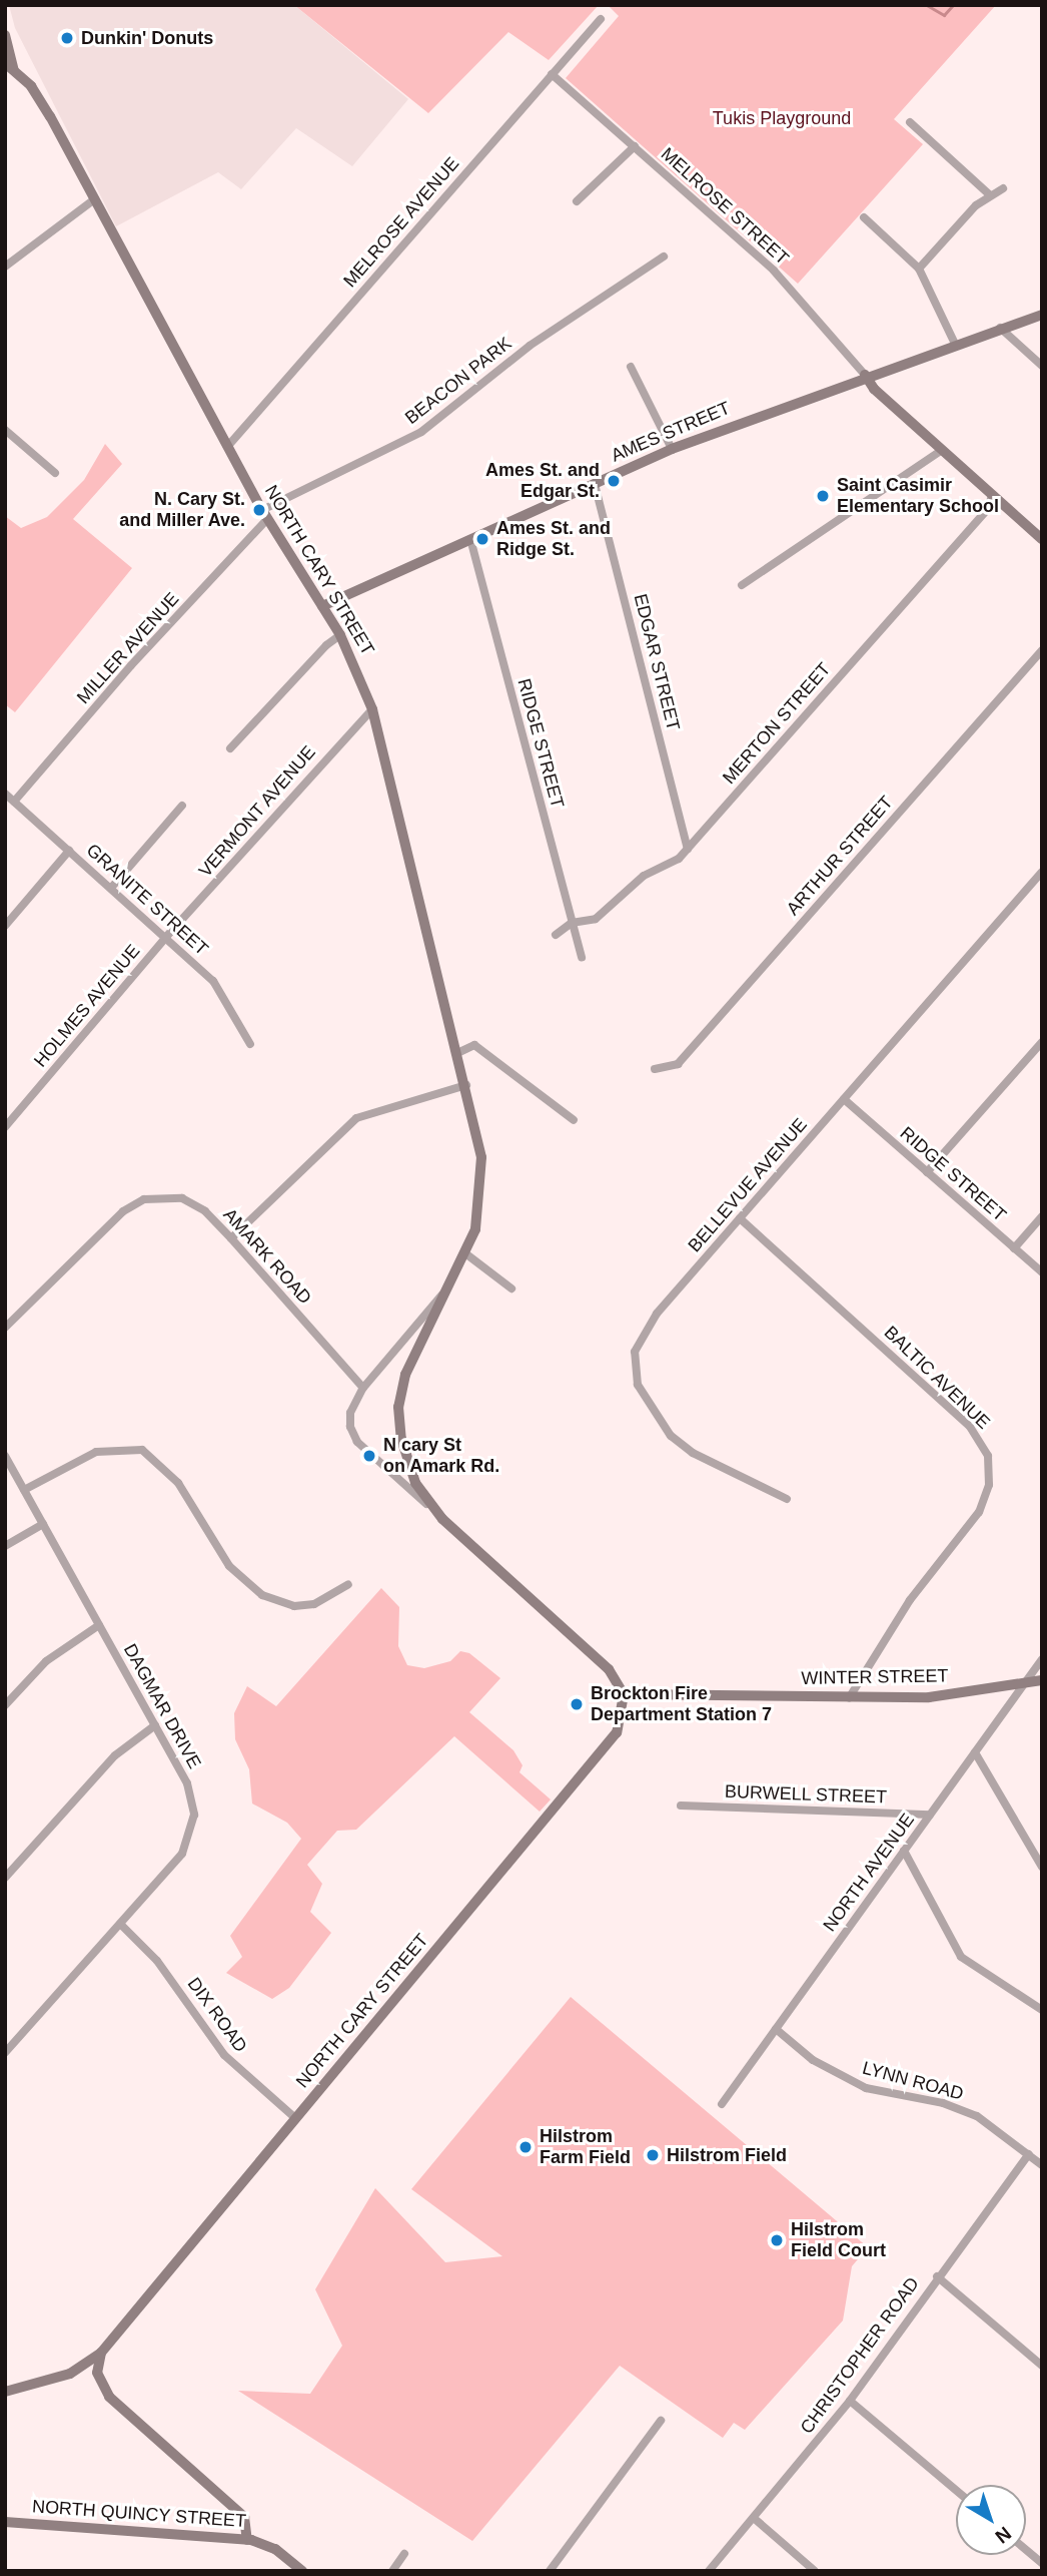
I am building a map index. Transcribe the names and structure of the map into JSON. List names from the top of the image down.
{
  "streets": {
    "street": [
      "MELROSE STREET",
      "MELROSE AVENUE",
      "BEACON PARK",
      "AMES STREET",
      "NORTH CARY STREET",
      "MILLER AVENUE",
      "EDGAR STREET",
      "MERTON STREET",
      "RIDGE STREET",
      "VERMONT AVENUE",
      "ARTHUR STREET",
      "GRANITE STREET",
      "HOLMES AVENUE",
      "BELLEVUE AVENUE",
      "AMARK ROAD",
      "BALTIC AVENUE",
      "WINTER STREET",
      "DAGMAR DRIVE",
      "BURWELL STREET",
      "NORTH AVENUE",
      "DIX ROAD",
      "LYNN ROAD",
      "CHRISTOPHER ROAD",
      "NORTH QUINCY STREET"
    ]
  },
  "crossings": [
    ["MELROSE STREET", "MELROSE AVENUE"],
    ["MELROSE STREET", "AMES STREET"],
    ["MELROSE AVENUE", "NORTH CARY STREET"],
    ["BEACON PARK", "NORTH CARY STREET"],
    ["BEACON PARK", "MILLER AVENUE"],
    ["AMES STREET", "NORTH CARY STREET"],
    ["AMES STREET", "EDGAR STREET"],
    ["AMES STREET", "RIDGE STREET"],
    ["NORTH CARY STREET", "MILLER AVENUE"],
    ["NORTH CARY STREET", "VERMONT AVENUE"],
    ["NORTH CARY STREET", "AMARK ROAD"],
    ["NORTH CARY STREET", "WINTER STREET"],
    ["NORTH CARY STREET", "DIX ROAD"],
    ["MILLER AVENUE", "GRANITE STREET"],
    ["EDGAR STREET", "MERTON STREET"],
    ["MERTON STREET", "RIDGE STREET"],
    ["RIDGE STREET", "BELLEVUE AVENUE"],
    ["VERMONT AVENUE", "GRANITE STREET"],
    ["VERMONT AVENUE", "HOLMES AVENUE"],
    ["GRANITE STREET", "HOLMES AVENUE"],
    ["BELLEVUE AVENUE", "BALTIC AVENUE"],
    ["BALTIC AVENUE", "WINTER STREET"],
    ["WINTER STREET", "NORTH AVENUE"],
    ["DAGMAR DRIVE", "DIX ROAD"],
    ["BURWELL STREET", "NORTH AVENUE"],
    ["NORTH AVENUE", "LYNN ROAD"],
    ["LYNN ROAD", "CHRISTOPHER ROAD"]
  ],
  "parks": ["Tukis Playground"],
  "places": [
    "Dunkin' Donuts",
    "Ames St. and Edgar St.",
    "Saint Casimir Elementary School",
    "N. Cary St. and Miller Ave.",
    "Ames St. and Ridge St.",
    "N cary St on Amark Rd.",
    "Brockton Fire Department Station 7",
    "Hilstrom Farm Field",
    "Hilstrom Field",
    "Hilstrom Field Court"
  ],
  "north": "bottom right"
}
